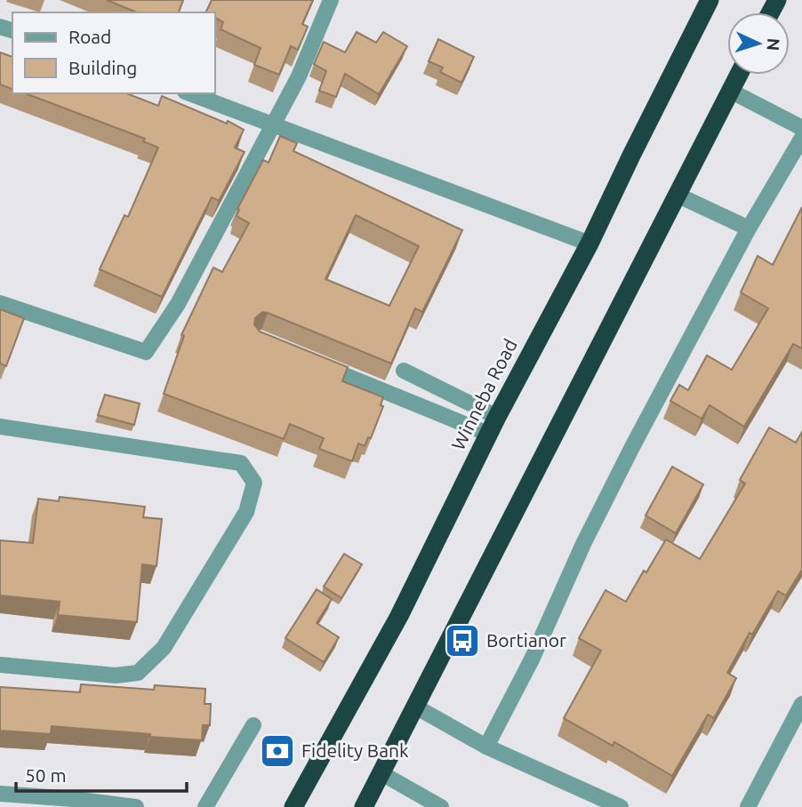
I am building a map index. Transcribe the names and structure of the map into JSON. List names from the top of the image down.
{
  "streets": {
    "highway": ["Winneba Road"]
  },
  "places": {
    "bus stop": ["Bortianor"],
    "bank": ["Fidelity Bank"]
  },
  "legend": ["Road", "Building"],
  "scale_bar": "50 m",
  "north": "right"
}
